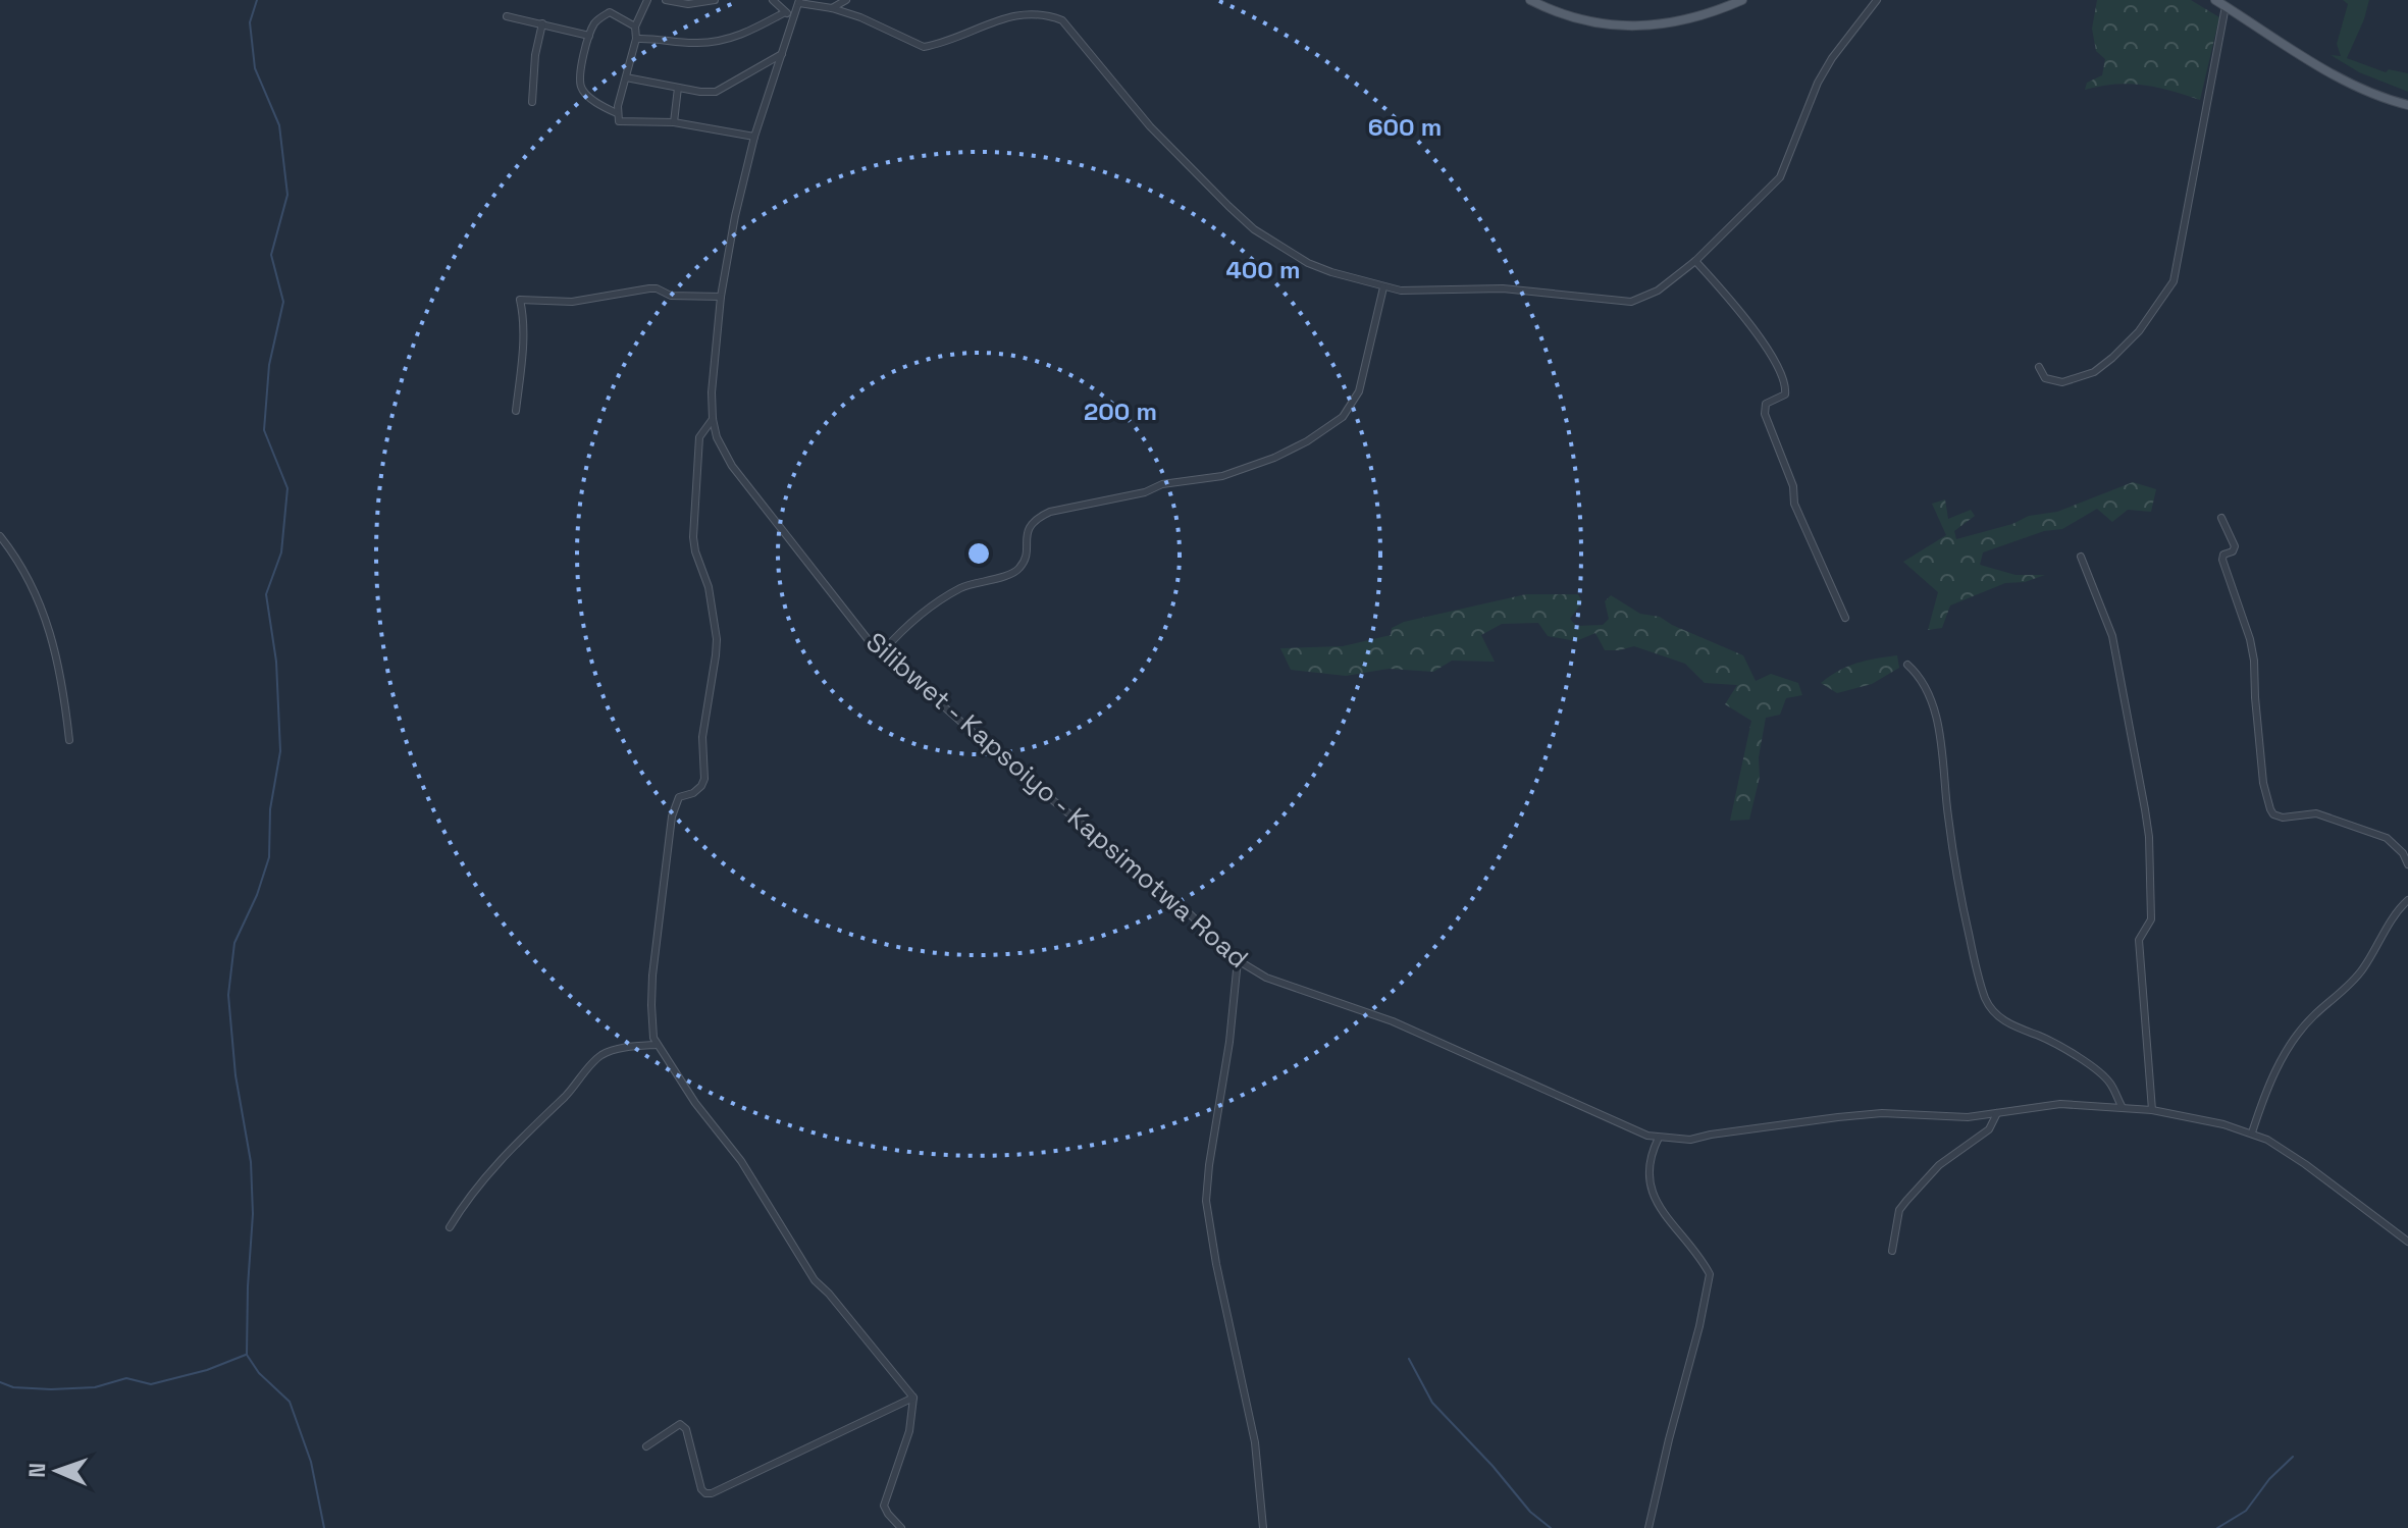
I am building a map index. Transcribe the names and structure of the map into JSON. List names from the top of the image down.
{
  "streets": {
    "street": ["Silibwet - Kapsoiyo - Kapsimotwa Road"]
  },
  "north": "left",
  "rings": ["600 m", "400 m", "200 m"]
}
